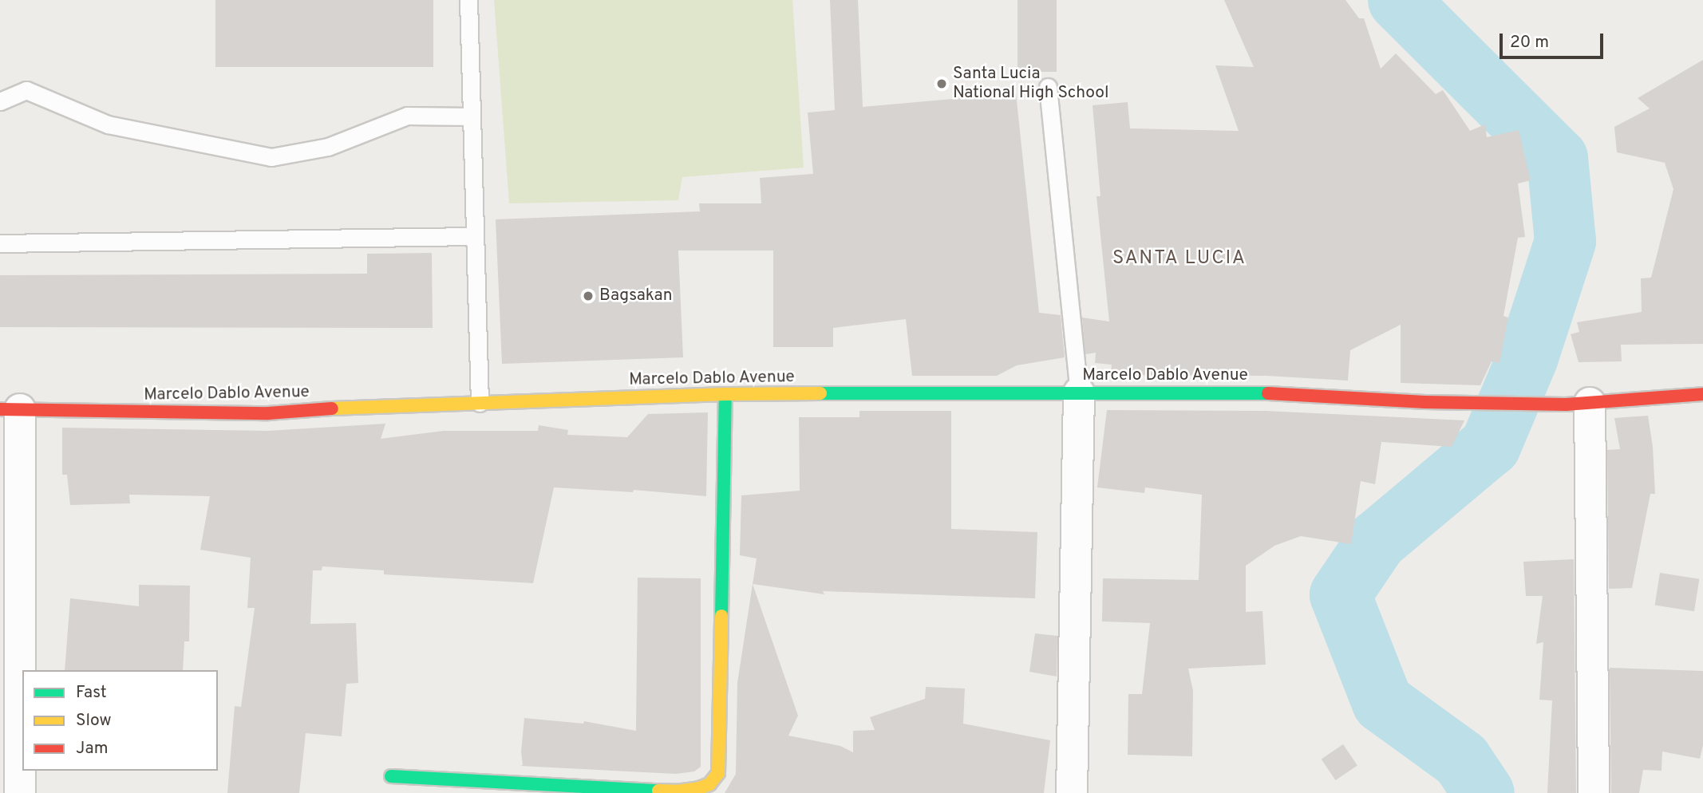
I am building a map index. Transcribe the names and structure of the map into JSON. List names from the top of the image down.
{
  "streets": {
    "street": ["Marcelo Dablo Avenue"]
  },
  "districts": ["SANTA LUCIA"],
  "places": ["Santa Lucia National High School", "Bagsakan"],
  "legend": ["Fast", "Slow", "Jam"],
  "scale_bar": "20 m"
}
